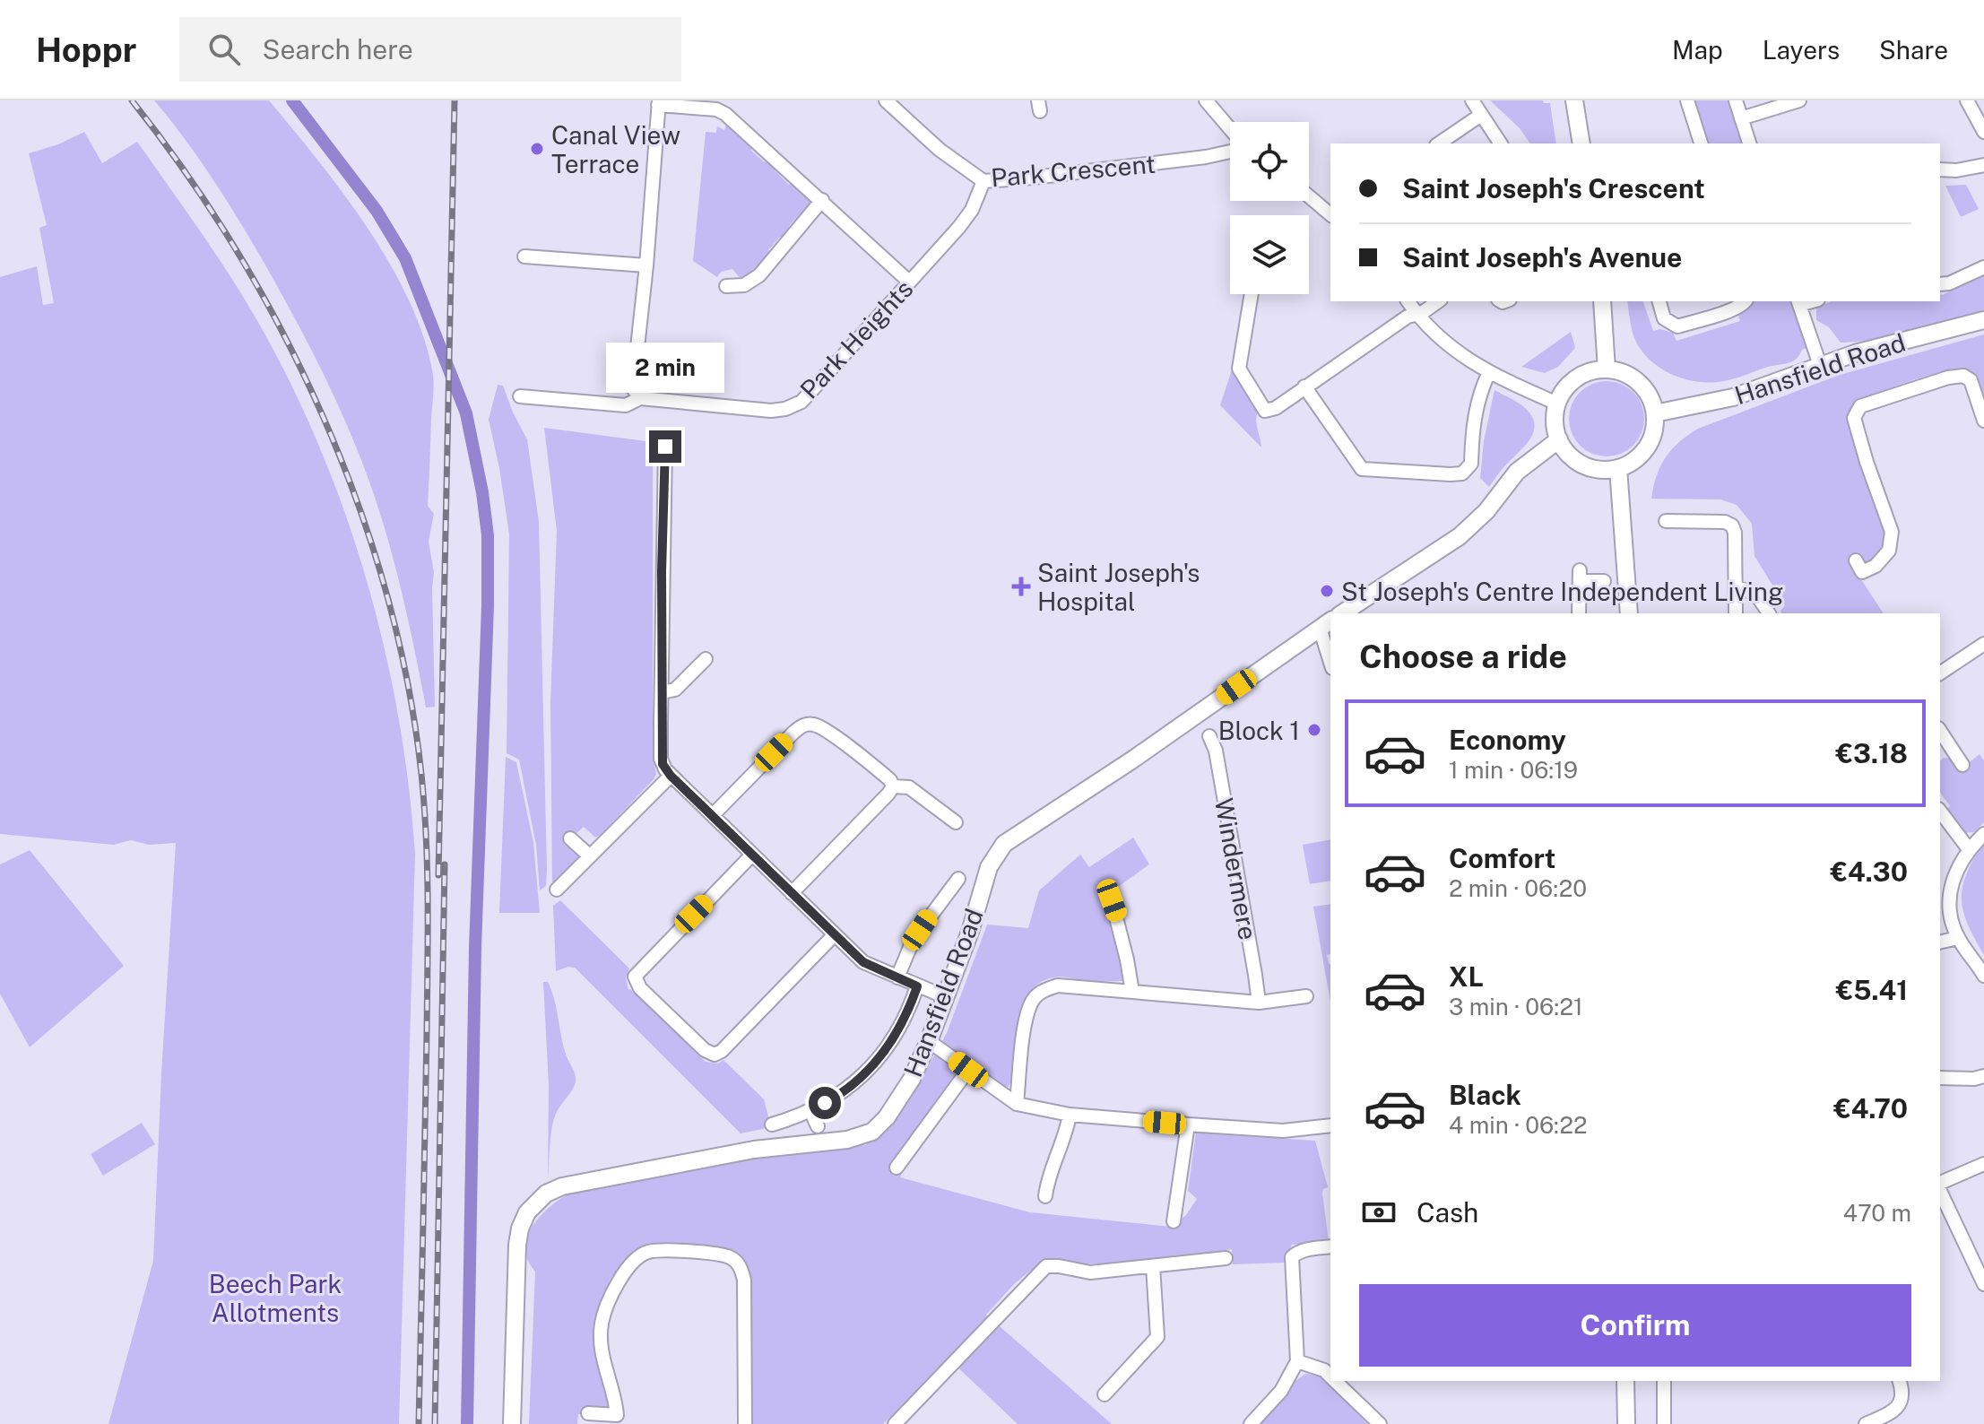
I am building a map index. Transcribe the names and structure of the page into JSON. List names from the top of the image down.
{
  "streets": {
    "street": [
      "Park Crescent",
      "Park Heights",
      "Hansfield Road",
      "Windermere"
    ]
  },
  "crossings": [
    ["Park Crescent", "Park Heights"]
  ],
  "parks": ["Beech Park Allotments"],
  "places": {
    "other": ["Canal View Terrace", "St Joseph's Centre Independent Living", "Block 1"],
    "health": ["Saint Joseph's Hospital"]
  },
  "page": {
    "header": "Hoppr",
    "search": "Search here",
    "nav": ["Map", "Layers", "Share"],
    "banner": ["Saint Joseph's Crescent", "Saint Joseph's Avenue"],
    "bubble": "2 min",
    "heading": "Choose a ride",
    "list": [
      {
        "name": "Economy",
        "note": "1 min · 06:19",
        "value": "€3.18"
      },
      {
        "name": "Comfort",
        "note": "2 min · 06:20",
        "value": "€4.30"
      },
      {
        "name": "XL",
        "note": "3 min · 06:21",
        "value": "€5.41"
      },
      {
        "name": "Black",
        "note": "4 min · 06:22",
        "value": "€4.70"
      }
    ],
    "pay": ["Cash", "470 m"],
    "buttons": "Confirm"
  }
}
